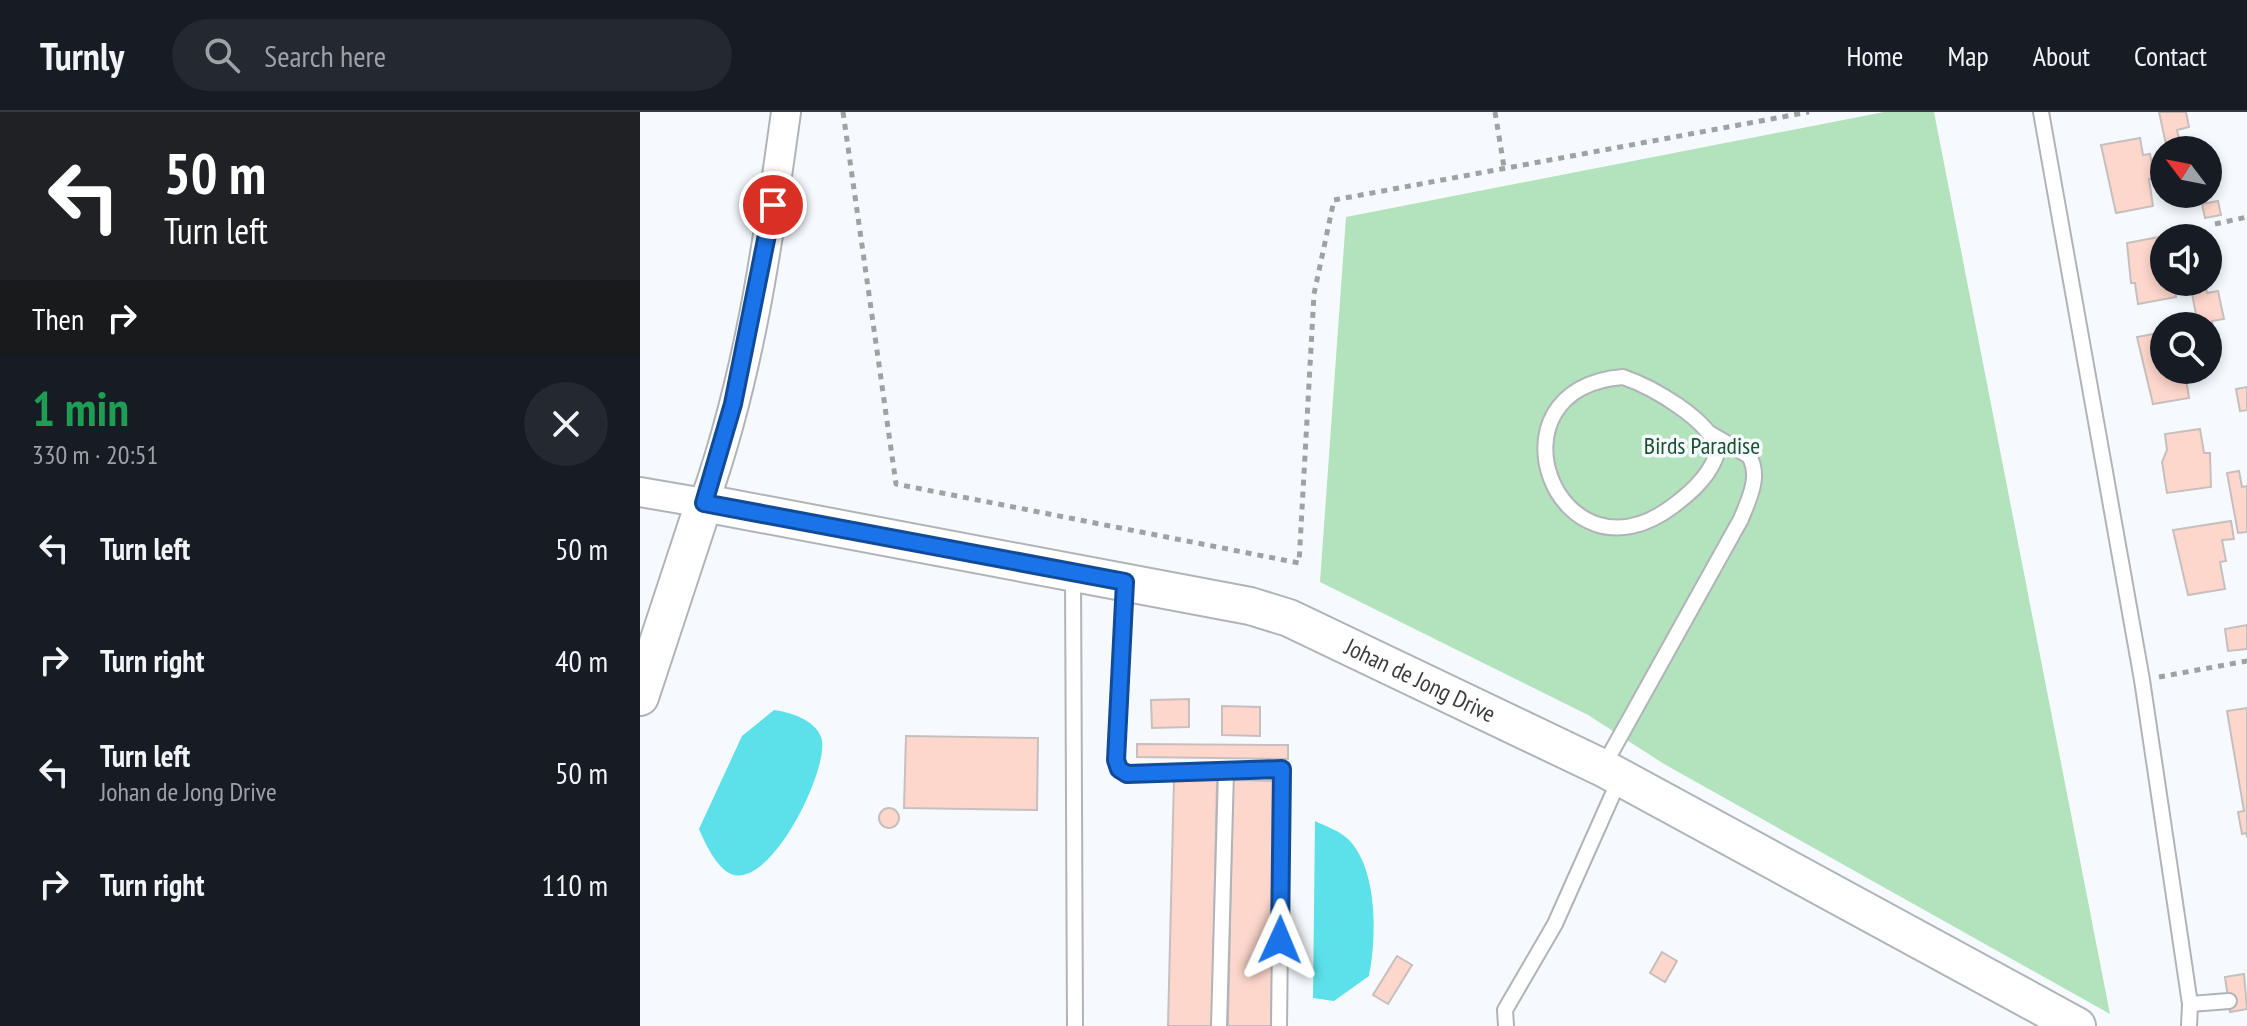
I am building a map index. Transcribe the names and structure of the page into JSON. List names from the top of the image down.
{
  "streets": {
    "street": ["Johan de Jong Drive"]
  },
  "parks": ["Birds Paradise"],
  "north": "top left",
  "page": {
    "header": "Turnly",
    "search": "Search here",
    "nav": [
      "Home",
      "Map",
      "About",
      "Contact"
    ],
    "turn": ["50 m", "Turn left"],
    "then": "Then",
    "heading": ["1 min", "330 m · 20:51"],
    "list": [
      {
        "name": "Turn left",
        "value": "50 m"
      },
      {
        "name": "Turn right",
        "value": "40 m"
      },
      {
        "name": "Turn left",
        "note": "Johan de Jong Drive",
        "value": "50 m"
      },
      {
        "name": "Turn right",
        "value": "110 m"
      }
    ]
  }
}
